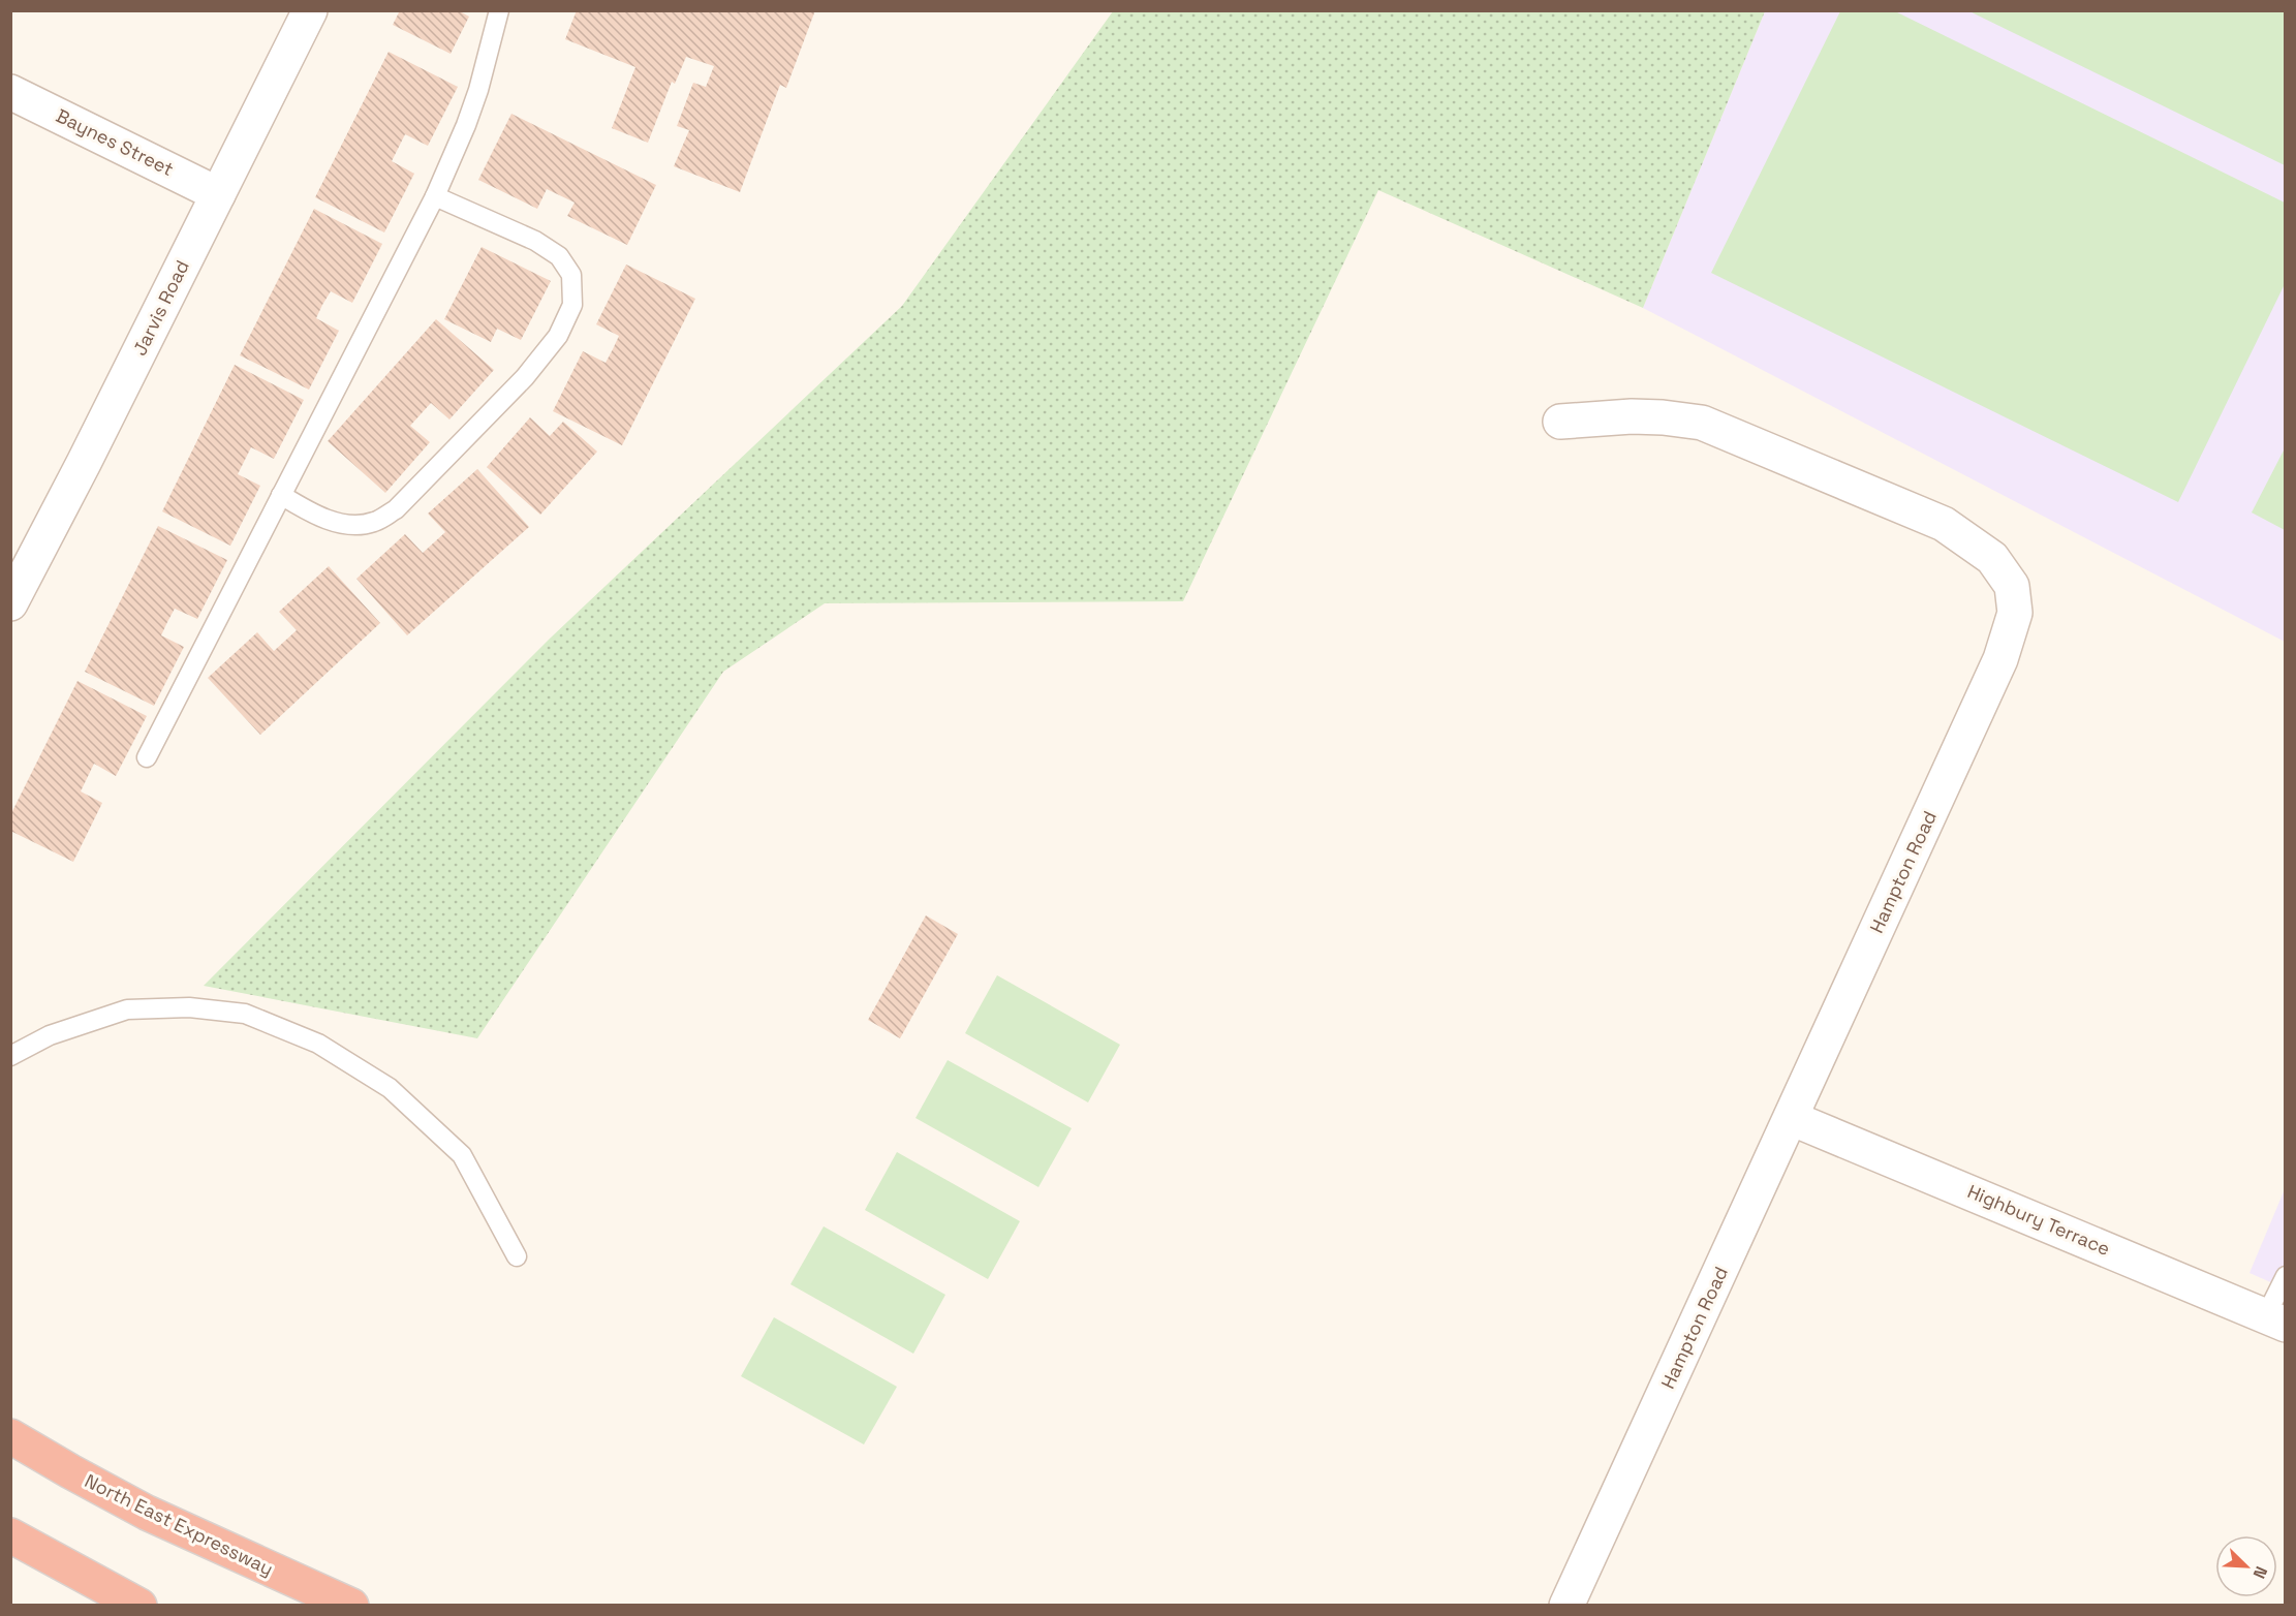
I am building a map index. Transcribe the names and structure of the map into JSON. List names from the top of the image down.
{
  "streets": {
    "highway": ["North East Expressway"],
    "street": [
      "Baynes Street",
      "Jarvis Road",
      "Hampton Road",
      "Highbury Terrace"
    ]
  },
  "crossings": [
    ["Baynes Street", "Jarvis Road"],
    ["Hampton Road", "Highbury Terrace"]
  ],
  "north": "bottom right"
}
